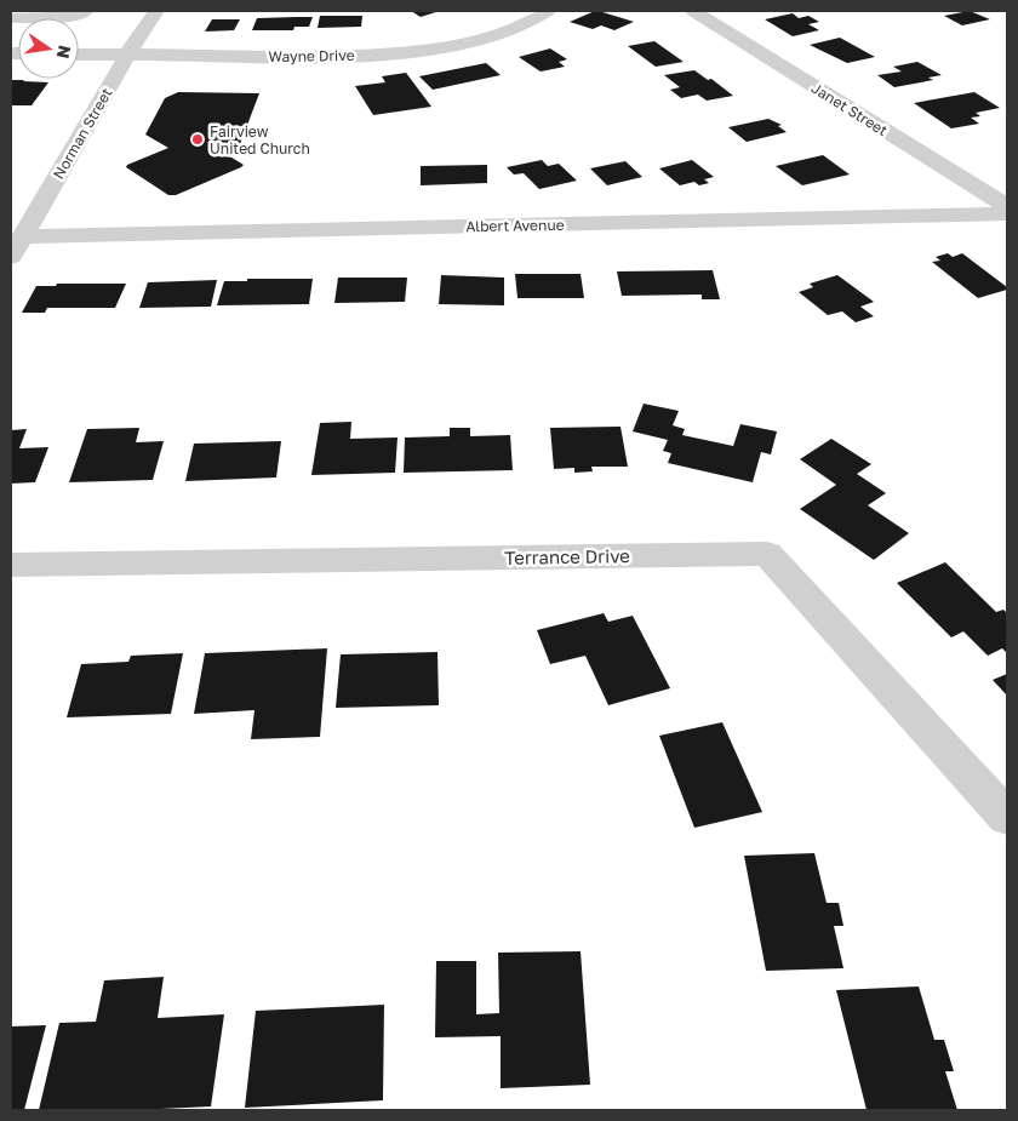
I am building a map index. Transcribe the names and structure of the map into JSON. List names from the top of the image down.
{
  "streets": {
    "street": [
      "Wayne Drive",
      "Janet Street",
      "Norman Street",
      "Albert Avenue",
      "Terrance Drive"
    ]
  },
  "crossings": [
    ["Wayne Drive", "Norman Street"],
    ["Norman Street", "Albert Avenue"]
  ],
  "places": ["Fairview United Church"],
  "north": "right"
}
